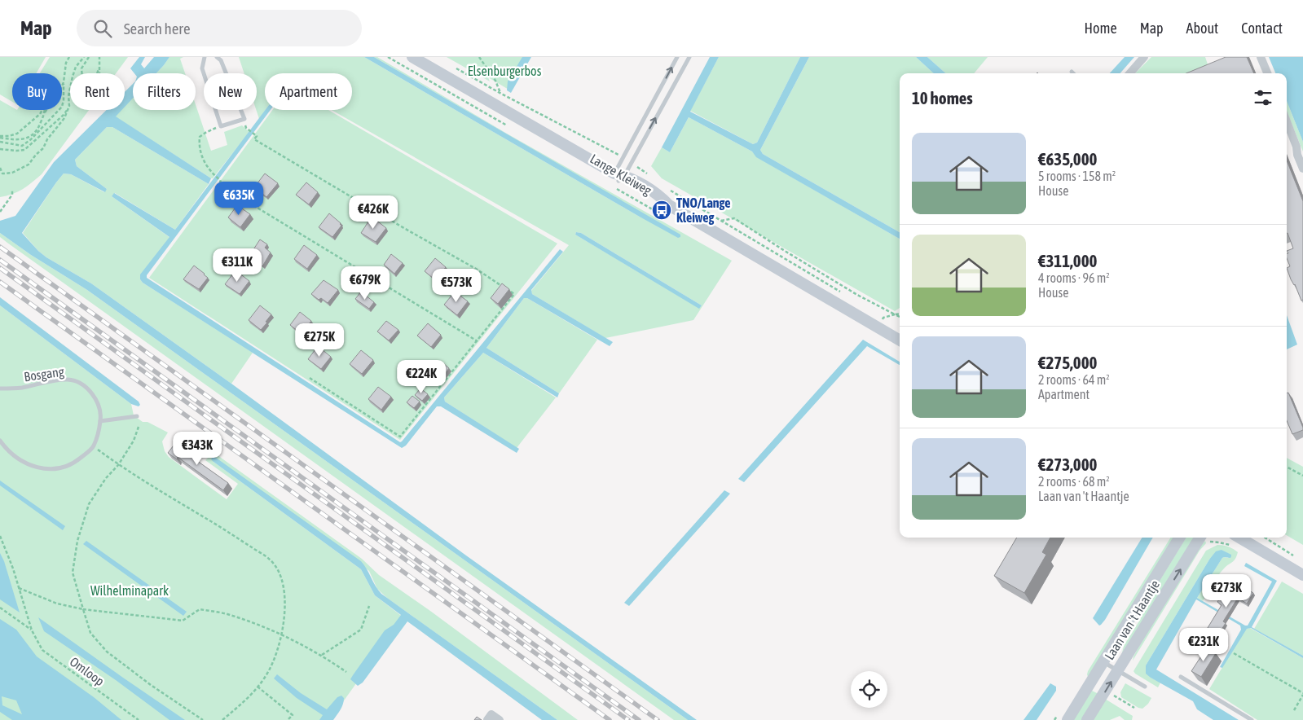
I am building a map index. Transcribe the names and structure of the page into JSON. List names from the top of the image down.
{
  "streets": {
    "street": ["Lange Kleiweg", "Laan van 't Haantje"],
    "lane": ["Bosgang"],
    "path": ["Omloop"]
  },
  "parks": ["Elsenburgerbos", "Wilhelminapark"],
  "places": {
    "bus stop": ["TNO/Lange Kleiweg"]
  },
  "page": {
    "header": "Map",
    "search": "Search here",
    "nav": [
      "Home",
      "Map",
      "About",
      "Contact"
    ],
    "chip": [
      "Buy",
      "Rent",
      "Filters",
      "New",
      "Apartment"
    ],
    "heading": "10 homes",
    "list": [
      {
        "name": "€635,000",
        "note": "5 rooms · 158 m² · House"
      },
      {
        "name": "€311,000",
        "note": "4 rooms · 96 m² · House"
      },
      {
        "name": "€275,000",
        "note": "2 rooms · 64 m² · Apartment"
      },
      {
        "name": "€273,000",
        "note": "2 rooms · 68 m² · Laan van 't Haantje"
      }
    ],
    "price": [
      "€635K",
      "€426K",
      "€311K",
      "€679K",
      "€573K",
      "€275K",
      "€224K",
      "€343K",
      "€273K",
      "€231K"
    ]
  }
}
